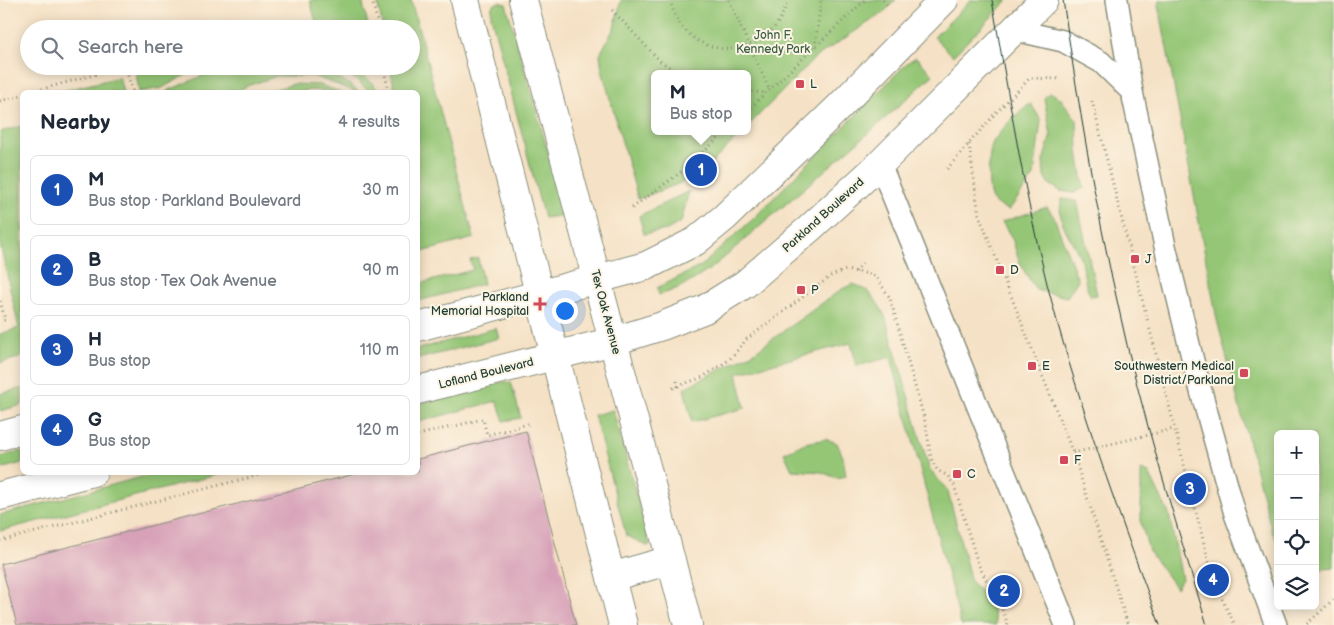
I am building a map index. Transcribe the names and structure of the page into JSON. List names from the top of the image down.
{
  "streets": {
    "street": ["Parkland Boulevard", "Tex Oak Avenue", "Lofland Boulevard"]
  },
  "crossings": [
    ["Parkland Boulevard", "Tex Oak Avenue"],
    ["Parkland Boulevard", "Lofland Boulevard"]
  ],
  "parks": ["John F. Kennedy Park"],
  "places": {
    "transit": [
      "L",
      "J",
      "D",
      "P",
      "E",
      "Southwestern Medical District/Parkland",
      "F",
      "C"
    ],
    "health": ["Parkland Memorial Hospital"]
  },
  "page": {
    "search": "Search here",
    "popup": ["M", "Bus stop"],
    "heading": ["Nearby", "4 results"],
    "pins": [
      "1",
      "3",
      "4",
      "2"
    ],
    "list": [
      {
        "mark": "1",
        "name": "M",
        "note": "Bus stop · Parkland Boulevard",
        "value": "30 m"
      },
      {
        "mark": "2",
        "name": "B",
        "note": "Bus stop · Tex Oak Avenue",
        "value": "90 m"
      },
      {
        "mark": "3",
        "name": "H",
        "note": "Bus stop",
        "value": "110 m"
      },
      {
        "mark": "4",
        "name": "G",
        "note": "Bus stop",
        "value": "120 m"
      }
    ],
    "map_buttons": ["+", "−"]
  }
}
